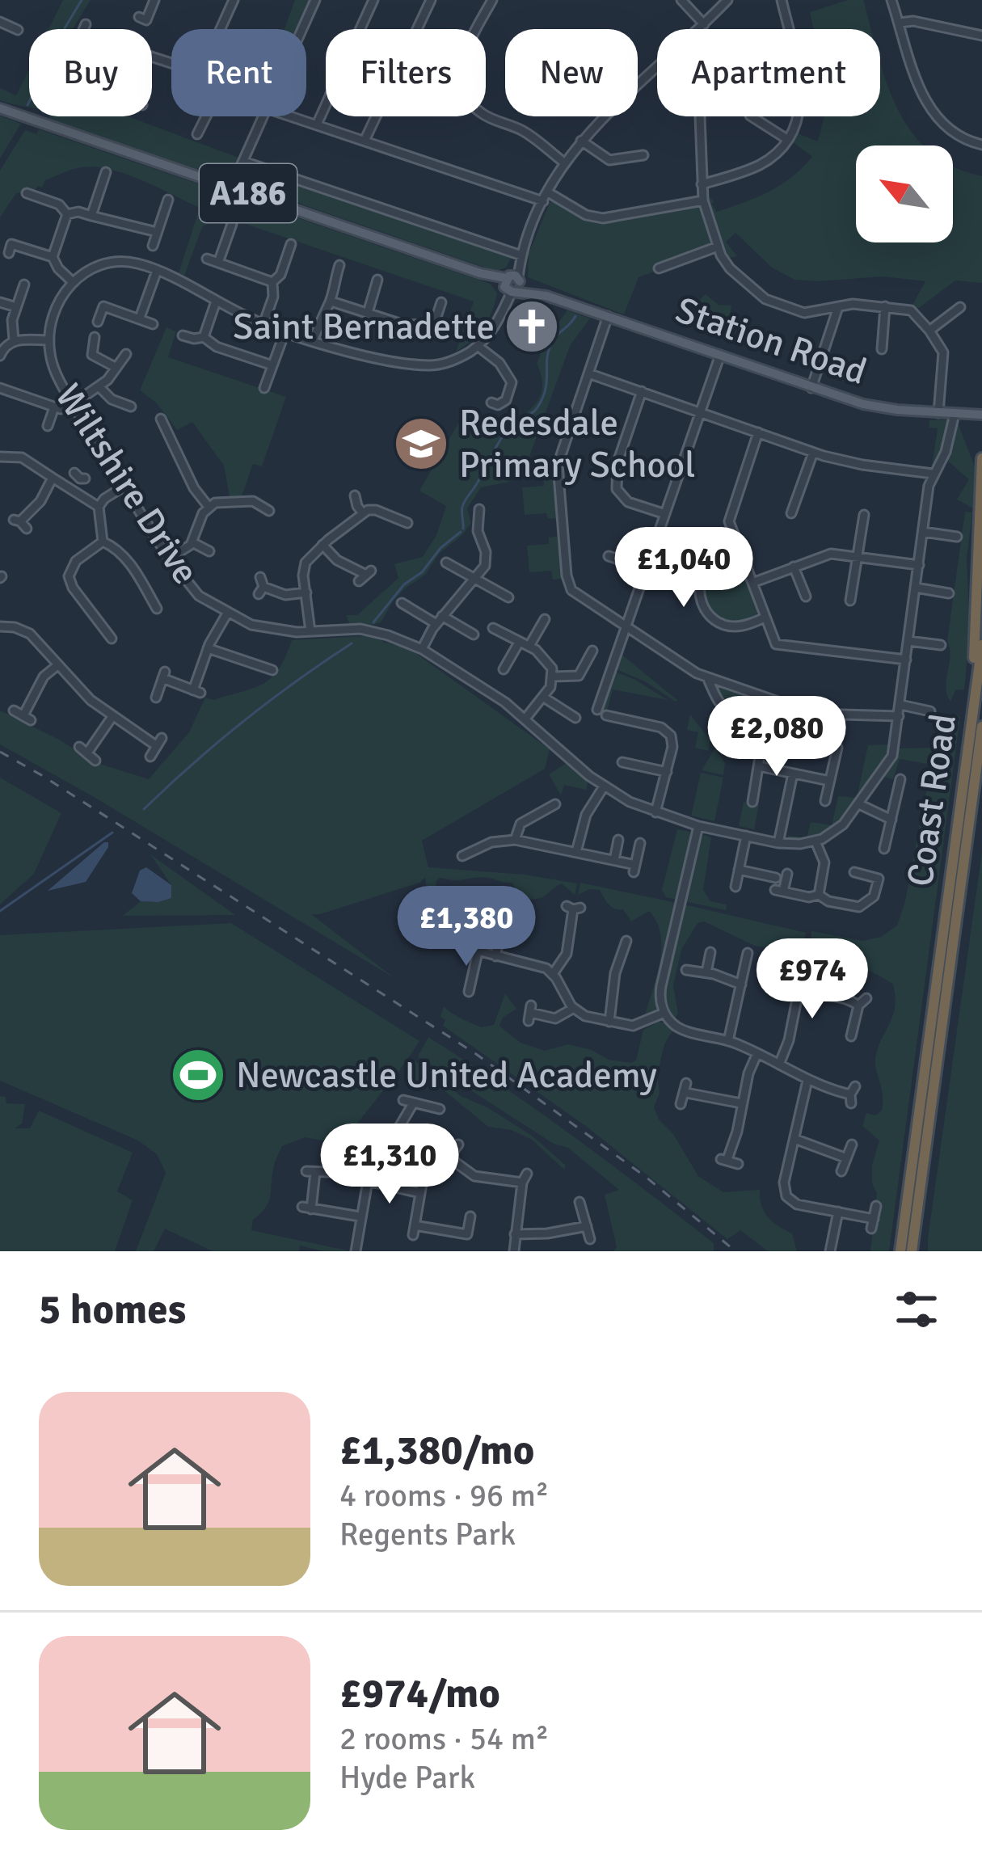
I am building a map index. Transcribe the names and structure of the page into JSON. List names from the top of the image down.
{
  "streets": {
    "highway": ["Coast Road"],
    "main road": ["A186", "Station Road"],
    "street": ["Wiltshire Drive"]
  },
  "places": {
    "church": ["Saint Bernadette"],
    "school or university": ["Redesdale Primary School"],
    "sports": ["Newcastle United Academy"]
  },
  "north": "top left",
  "page": {
    "chip": [
      "Buy",
      "Rent",
      "Filters",
      "New",
      "Apartment"
    ],
    "price": [
      "£1,040",
      "£2,080",
      "£1,380",
      "£974",
      "£1,310"
    ],
    "heading": "5 homes",
    "list": [
      {
        "name": "£1,380/mo",
        "note": "4 rooms · 96 m² · Regents Park"
      },
      {
        "name": "£974/mo",
        "note": "2 rooms · 54 m² · Hyde Park"
      }
    ]
  }
}
